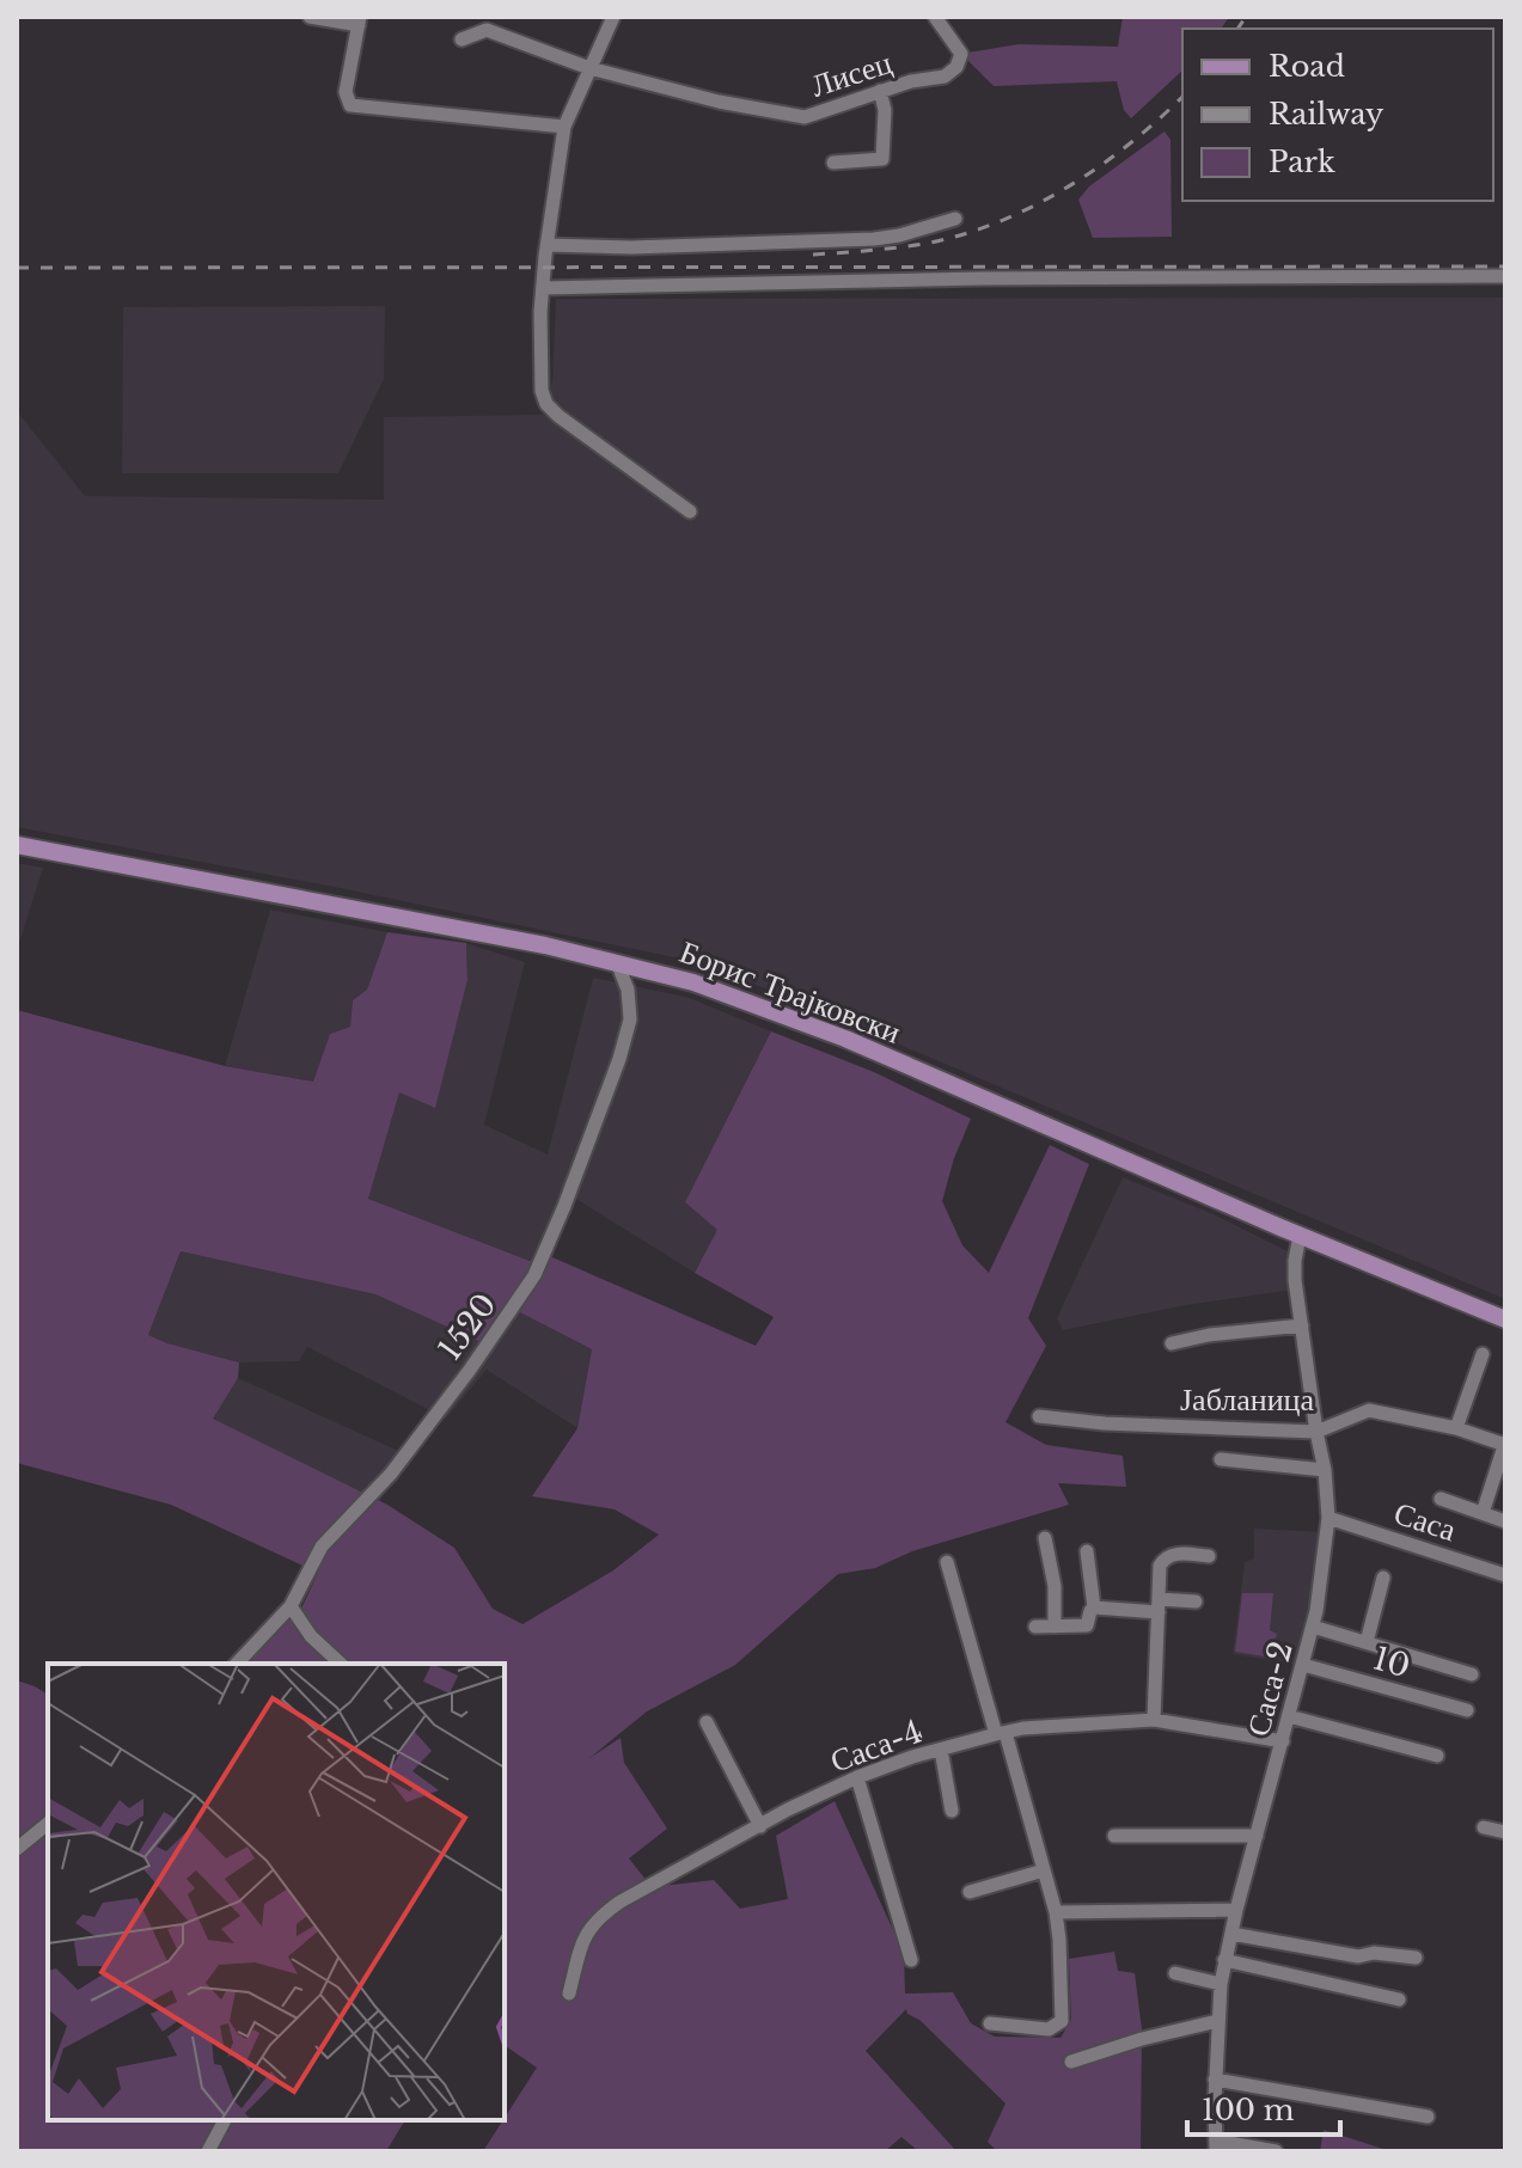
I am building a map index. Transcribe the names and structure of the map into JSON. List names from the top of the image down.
{
  "streets": {
    "main road": ["Борис Трајковски"],
    "street": [
      "Лисец",
      "1520",
      "Јабланица",
      "Саса",
      "10",
      "Саса-2",
      "Саса-4"
    ]
  },
  "crossings": [
    ["Борис Трајковски", "1520"],
    ["Борис Трајковски", "Саса-2"],
    ["Јабланица", "Саса-2"],
    ["Саса", "Саса-2"],
    ["10", "Саса-2"],
    ["Саса-2", "Саса-4"]
  ],
  "legend": ["Road", "Railway", "Park"],
  "scale_bar": "100 m"
}
